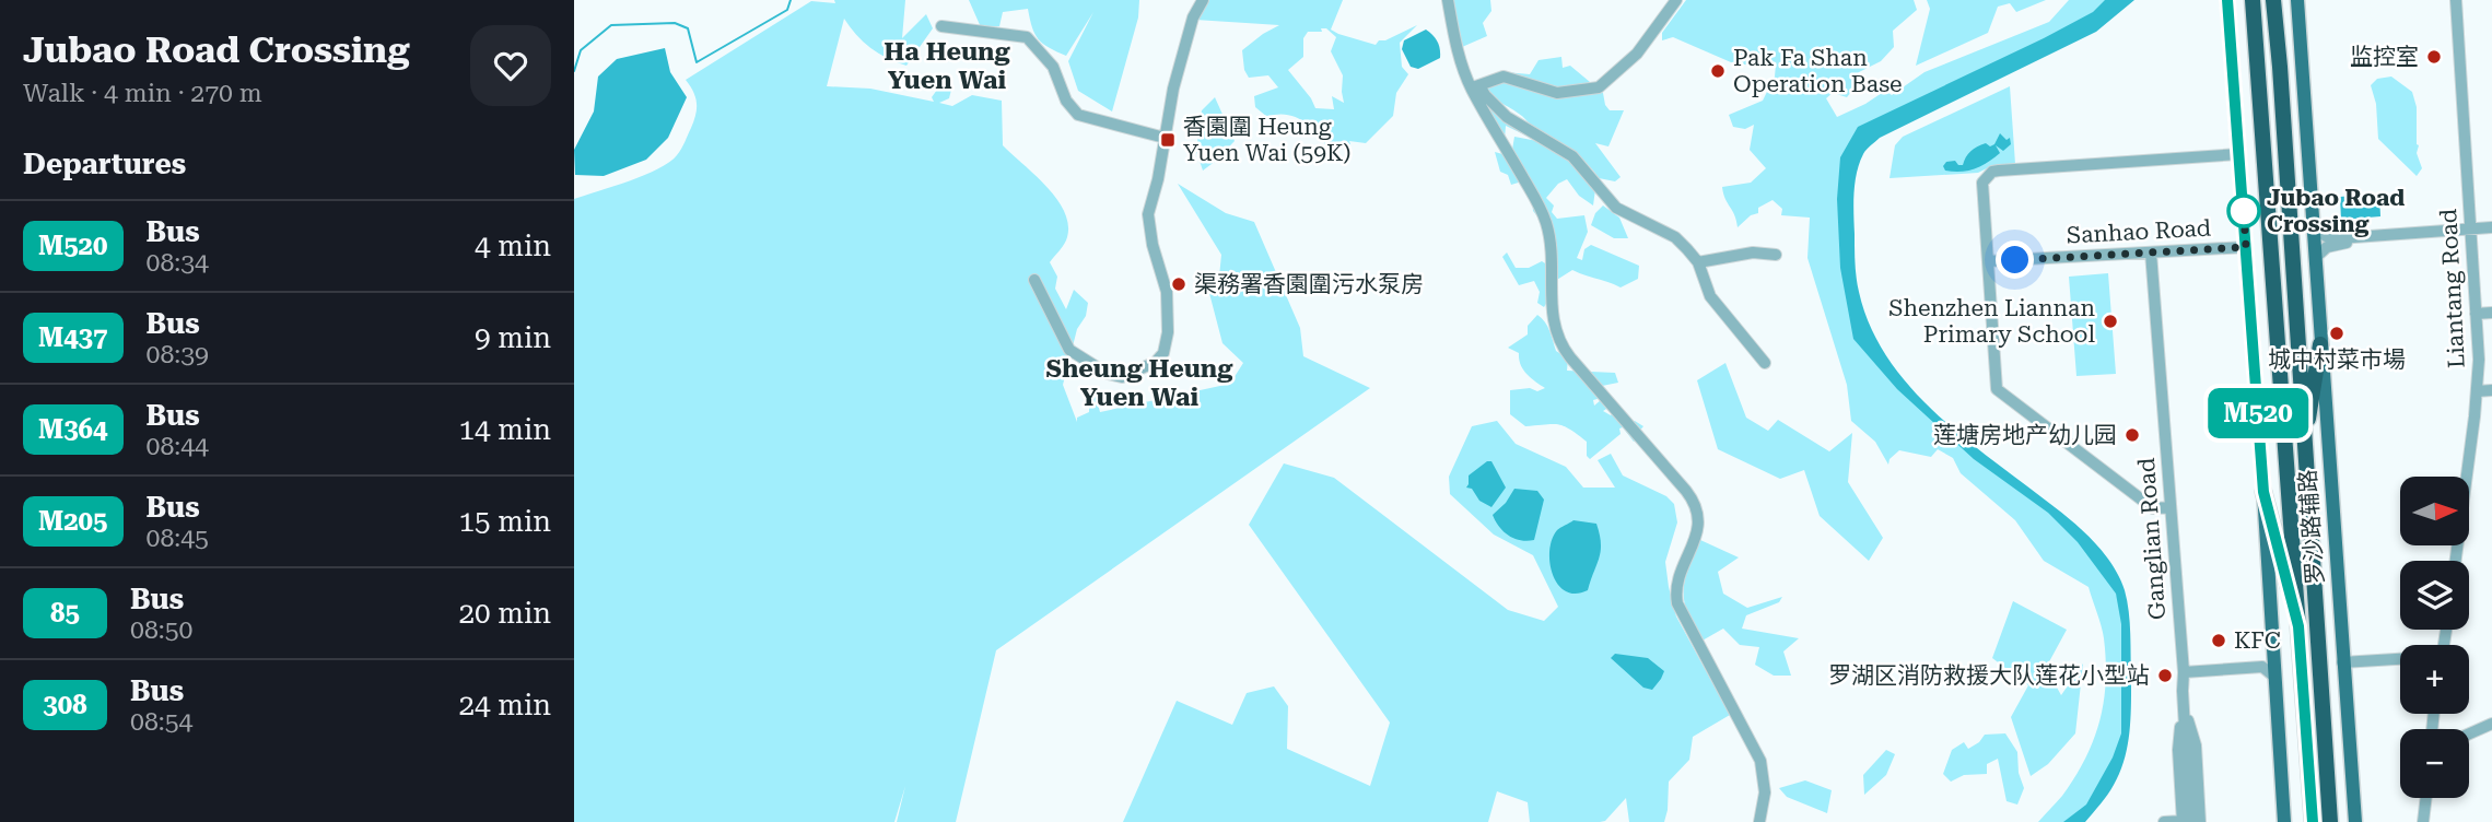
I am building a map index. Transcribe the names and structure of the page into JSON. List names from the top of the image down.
{
  "streets": {
    "main road": ["罗沙路辅路"],
    "street": ["Sanhao Road", "Liantang Road", "Ganglian Road"]
  },
  "crossings": [
    ["Sanhao Road", "罗沙路辅路"],
    ["Sanhao Road", "Ganglian Road"]
  ],
  "districts": ["Ha Heung Yuen Wai", "Sheung Heung Yuen Wai"],
  "places": {
    "other": [
      "监控室",
      "Pak Fa Shan Operation Base",
      "Jubao Road Crossing",
      "渠務署香園圍污水泵房",
      "Shenzhen Liannan Primary School",
      "城中村菜市場",
      "莲塘房地产幼儿园",
      "KFC",
      "罗湖区消防救援大队莲花小型站"
    ],
    "transit": ["香園圍 Heung Yuen Wai (59K)"]
  },
  "lines": ["bus line M520"],
  "north": "right",
  "page": {
    "heading": [
      ["Jubao Road Crossing", "Walk · 4 min · 270 m"],
      "Departures"
    ],
    "on_map": "M520",
    "list": [
      {
        "mark": "M520",
        "name": "Bus",
        "note": "08:34",
        "value": "4 min"
      },
      {
        "mark": "M437",
        "name": "Bus",
        "note": "08:39",
        "value": "9 min"
      },
      {
        "mark": "M364",
        "name": "Bus",
        "note": "08:44",
        "value": "14 min"
      },
      {
        "mark": "M205",
        "name": "Bus",
        "note": "08:45",
        "value": "15 min"
      },
      {
        "mark": "85",
        "name": "Bus",
        "note": "08:50",
        "value": "20 min"
      },
      {
        "mark": "308",
        "name": "Bus",
        "note": "08:54",
        "value": "24 min"
      }
    ],
    "map_buttons": ["+", "−"]
  }
}
